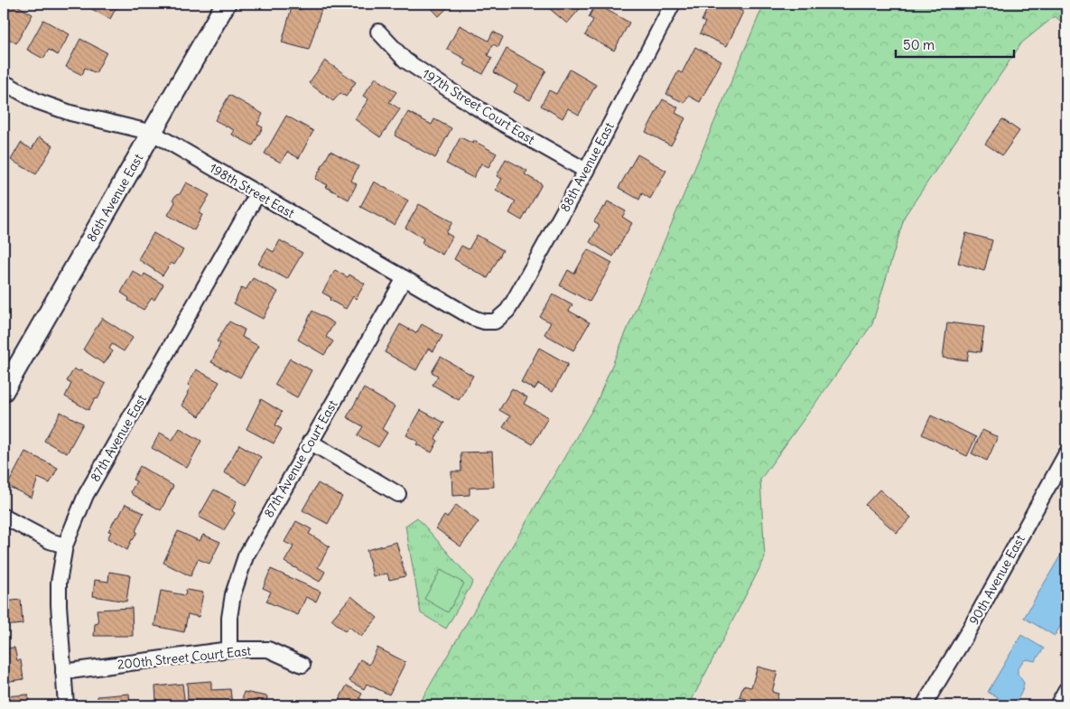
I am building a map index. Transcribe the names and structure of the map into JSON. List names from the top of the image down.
{
  "streets": {
    "street": [
      "197th Street Court East",
      "88th Avenue East",
      "198th Street East",
      "86th Avenue East",
      "87th Avenue East",
      "87th Avenue Court East",
      "90th Avenue East",
      "200th Street Court East"
    ]
  },
  "crossings": [
    ["197th Street Court East", "88th Avenue East"],
    ["88th Avenue East", "198th Street East"],
    ["198th Street East", "86th Avenue East"],
    ["198th Street East", "87th Avenue East"],
    ["198th Street East", "87th Avenue Court East"],
    ["87th Avenue East", "200th Street Court East"],
    ["87th Avenue Court East", "200th Street Court East"]
  ],
  "scale_bar": "50 m"
}
